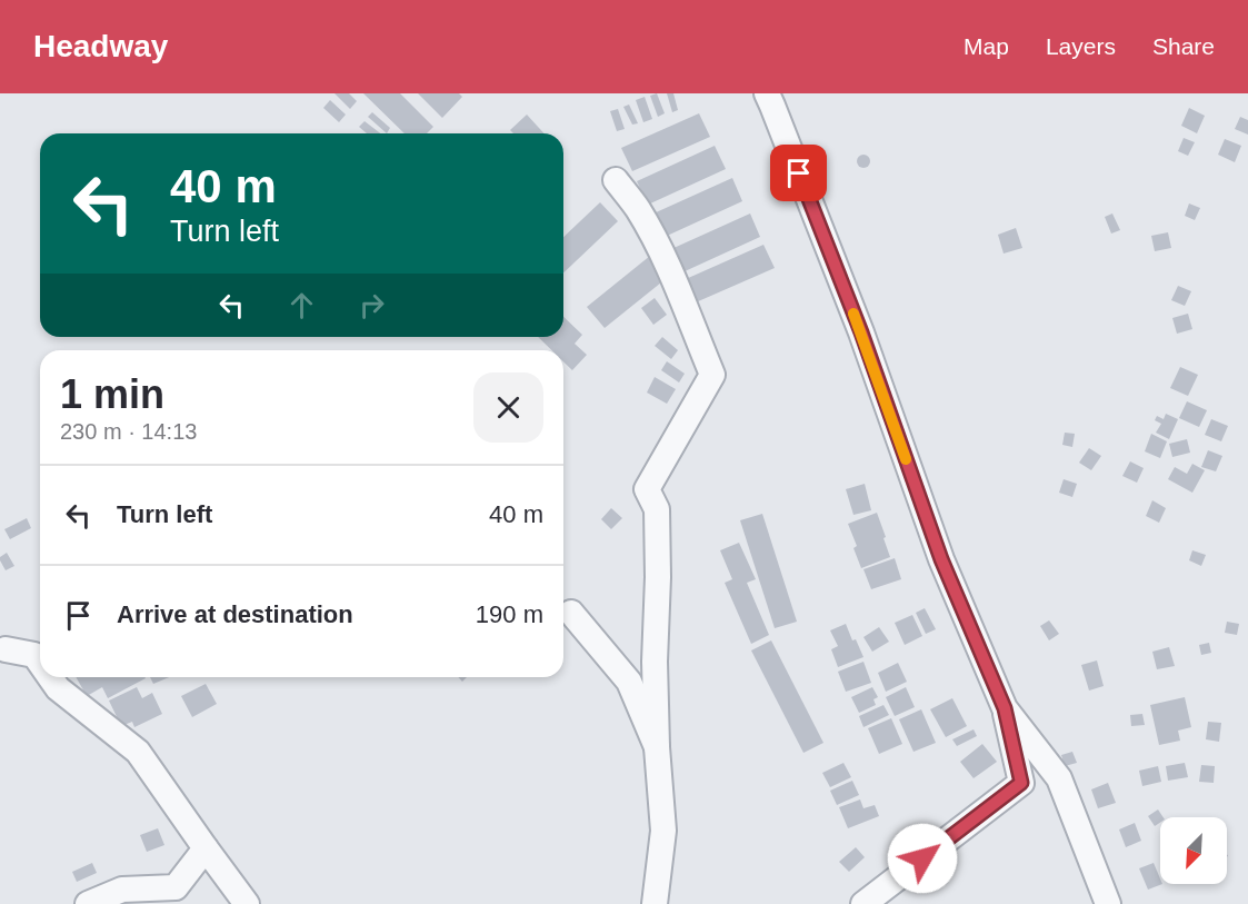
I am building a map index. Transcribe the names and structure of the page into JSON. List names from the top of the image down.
{
  "north": "bottom left",
  "page": {
    "header": "Headway",
    "nav": ["Map", "Layers", "Share"],
    "turn": ["40 m", "Turn left"],
    "heading": ["1 min", "230 m · 14:13"],
    "list": [
      {
        "name": "Turn left",
        "value": "40 m"
      },
      {
        "name": "Arrive at destination",
        "value": "190 m"
      }
    ]
  }
}
